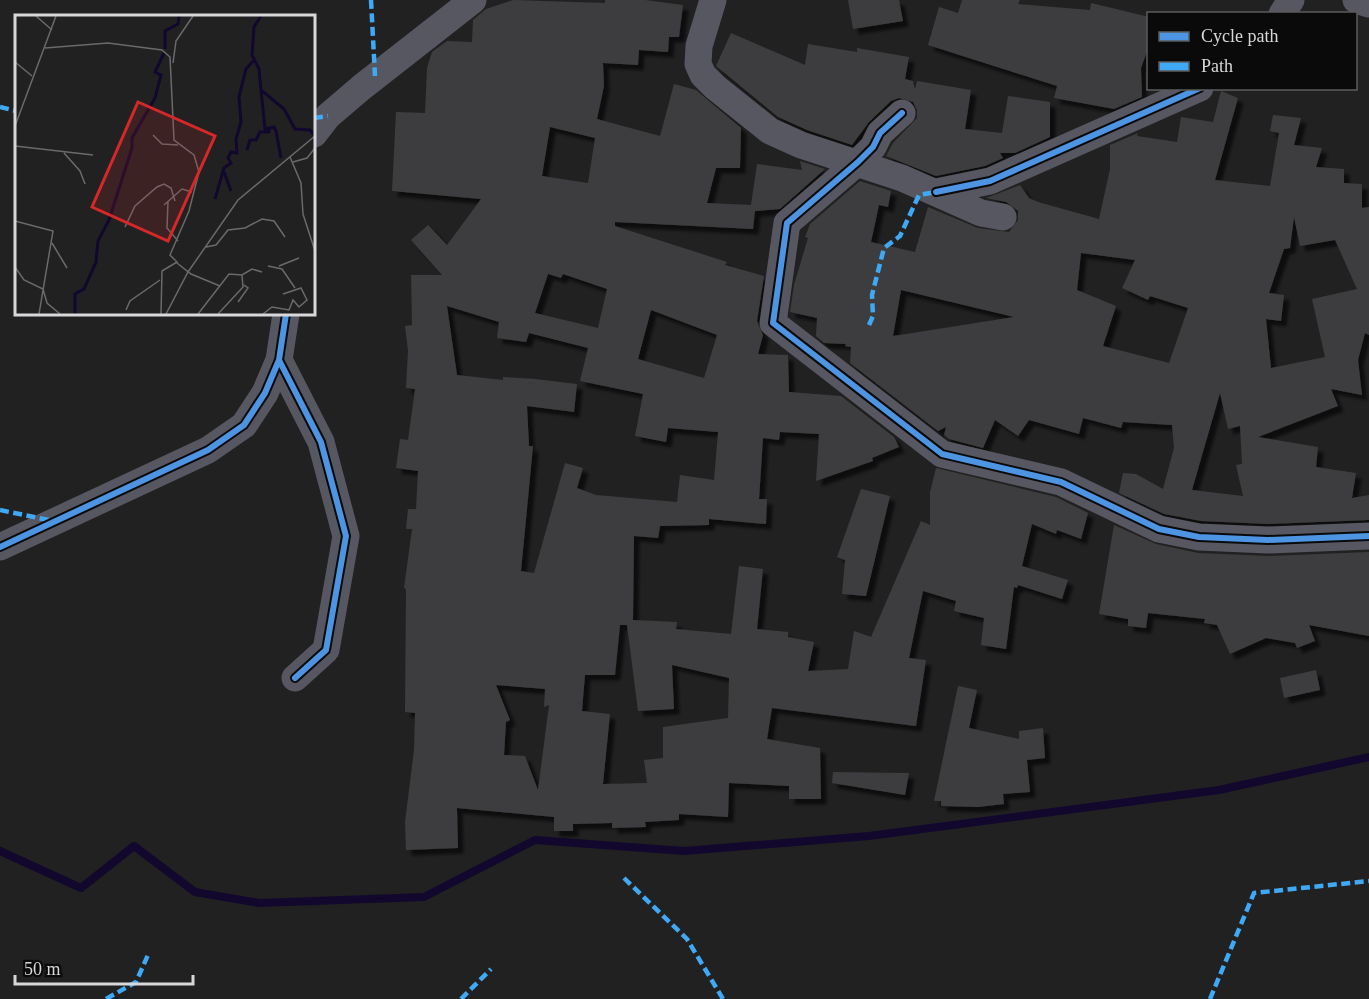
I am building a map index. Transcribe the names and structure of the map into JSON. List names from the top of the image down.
{
  "legend": ["Cycle path", "Path"],
  "scale_bar": "50 m"
}
